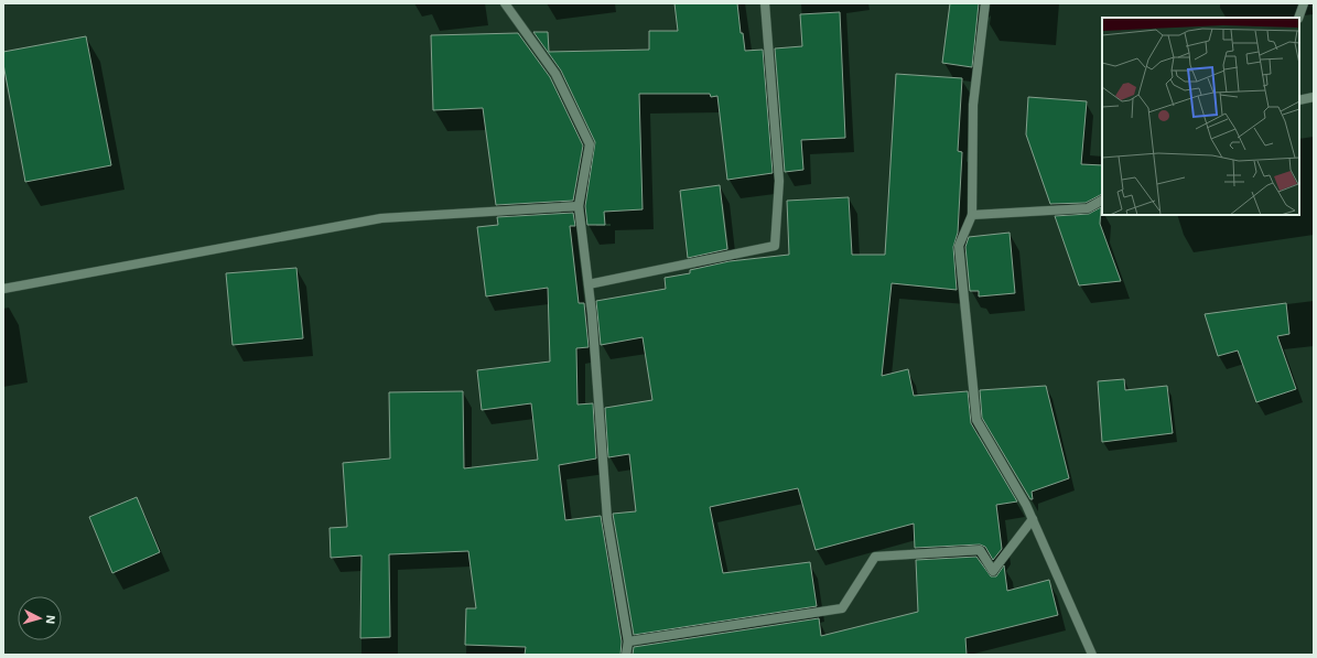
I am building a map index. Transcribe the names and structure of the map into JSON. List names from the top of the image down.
{
  "north": "right"
}
